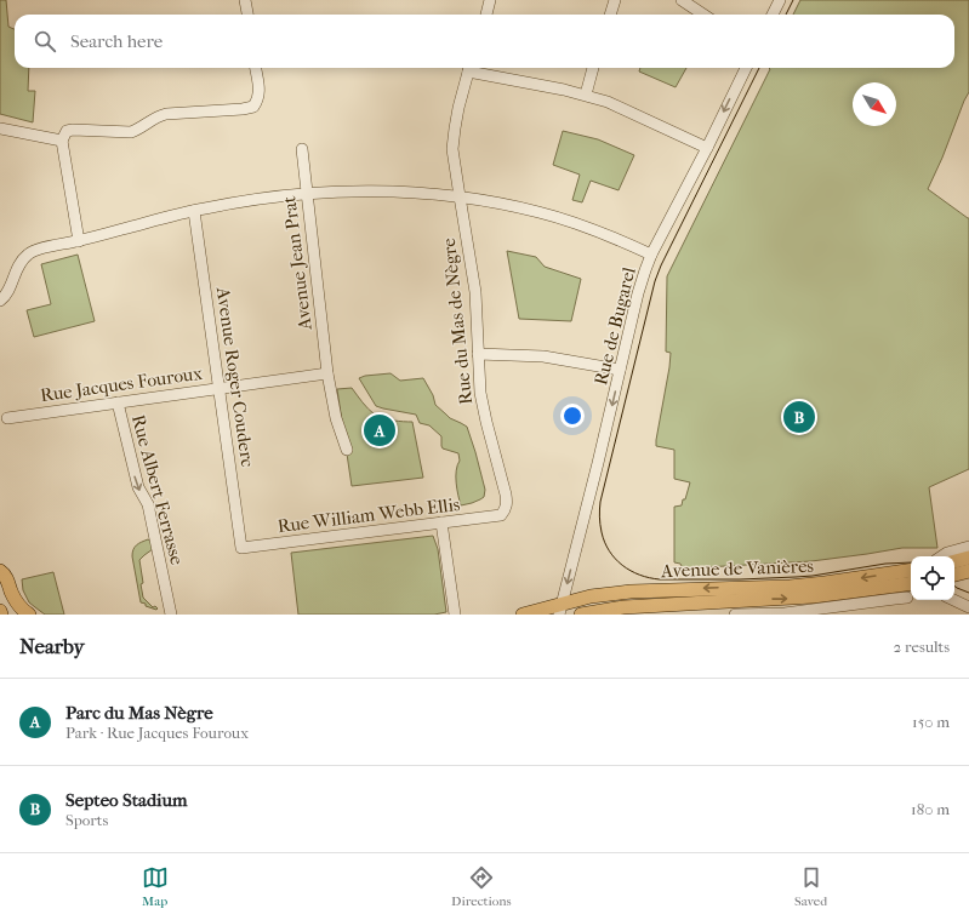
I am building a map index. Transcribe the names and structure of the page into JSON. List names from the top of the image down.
{
  "streets": {
    "main road": ["Avenue de Vanières"],
    "street": [
      "Avenue Jean Prat",
      "Rue du Mas de Nègre",
      "Rue de Bugarel",
      "Avenue Roger Couderc",
      "Rue Jacques Fouroux",
      "Rue Albert Ferrasse",
      "Rue William Webb Ellis"
    ]
  },
  "crossings": [
    ["Avenue Jean Prat", "Rue Jacques Fouroux"],
    ["Rue du Mas de Nègre", "Rue William Webb Ellis"],
    ["Rue de Bugarel", "Avenue de Vanières"],
    ["Avenue Roger Couderc", "Rue Jacques Fouroux"],
    ["Avenue Roger Couderc", "Rue William Webb Ellis"],
    ["Rue Jacques Fouroux", "Rue Albert Ferrasse"]
  ],
  "one_way": ["Rue de Bugarel", "Rue Albert Ferrasse"],
  "north": "bottom right",
  "page": {
    "search": "Search here",
    "pins": ["B", "A"],
    "heading": ["Nearby", "2 results"],
    "list": [
      {
        "mark": "A",
        "name": "Parc du Mas Nègre",
        "note": "Park · Rue Jacques Fouroux",
        "value": "150 m"
      },
      {
        "mark": "B",
        "name": "Septeo Stadium",
        "note": "Sports",
        "value": "180 m"
      }
    ],
    "nav": ["Map", "Directions", "Saved"]
  }
}
